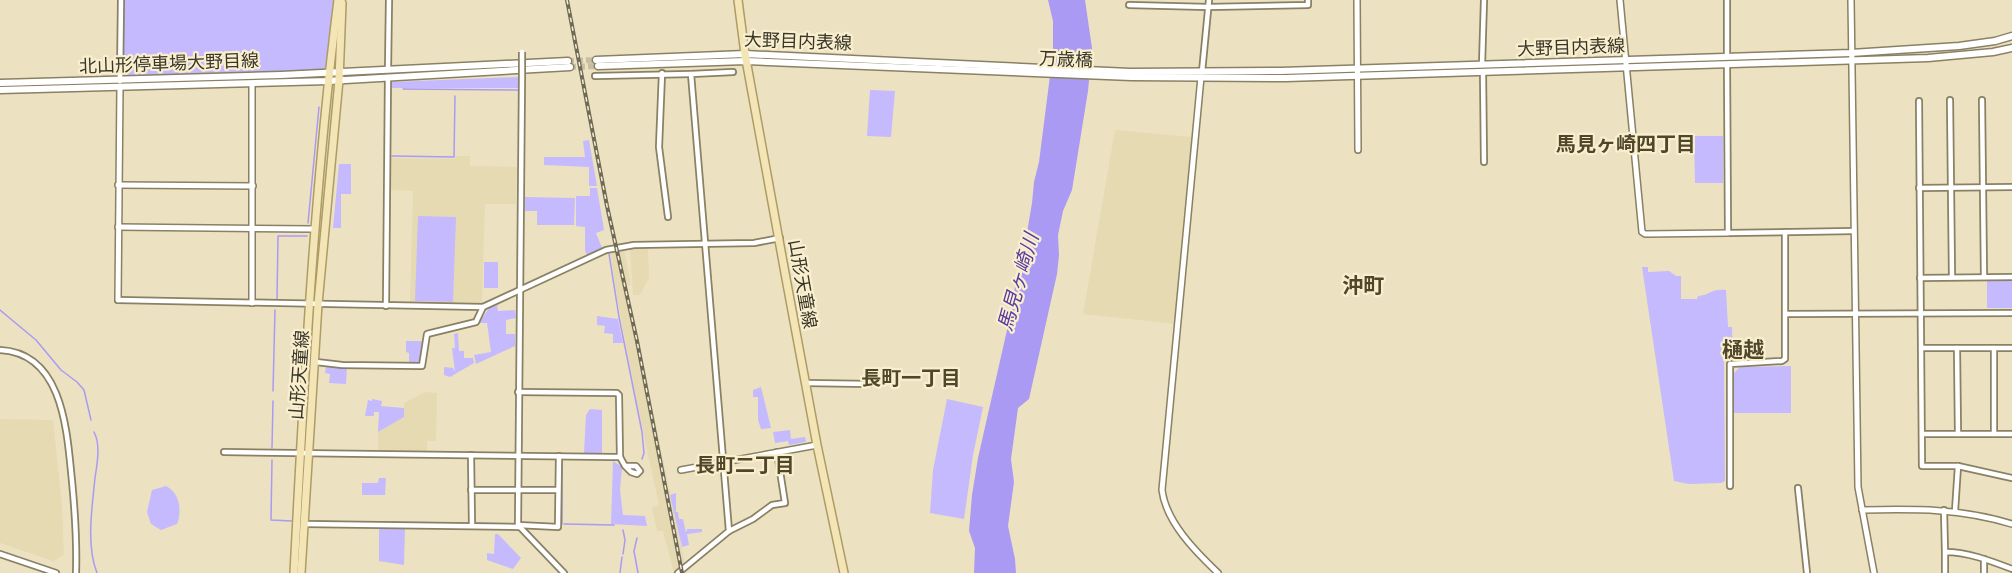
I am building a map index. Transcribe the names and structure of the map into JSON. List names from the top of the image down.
{
  "streets": {
    "main road": [
      "大野目内表線",
      "万歳橋",
      "北山形停車場大野目線",
      "山形天童線"
    ]
  },
  "crossings": [
    ["大野目内表線", "万歳橋"],
    ["大野目内表線", "山形天童線"],
    ["北山形停車場大野目線", "山形天童線"]
  ],
  "districts": [
    "馬見ヶ崎四丁目",
    "沖町",
    "樋越",
    "長町一丁目",
    "長町二丁目"
  ],
  "water": ["馬見ヶ崎川"]
}
